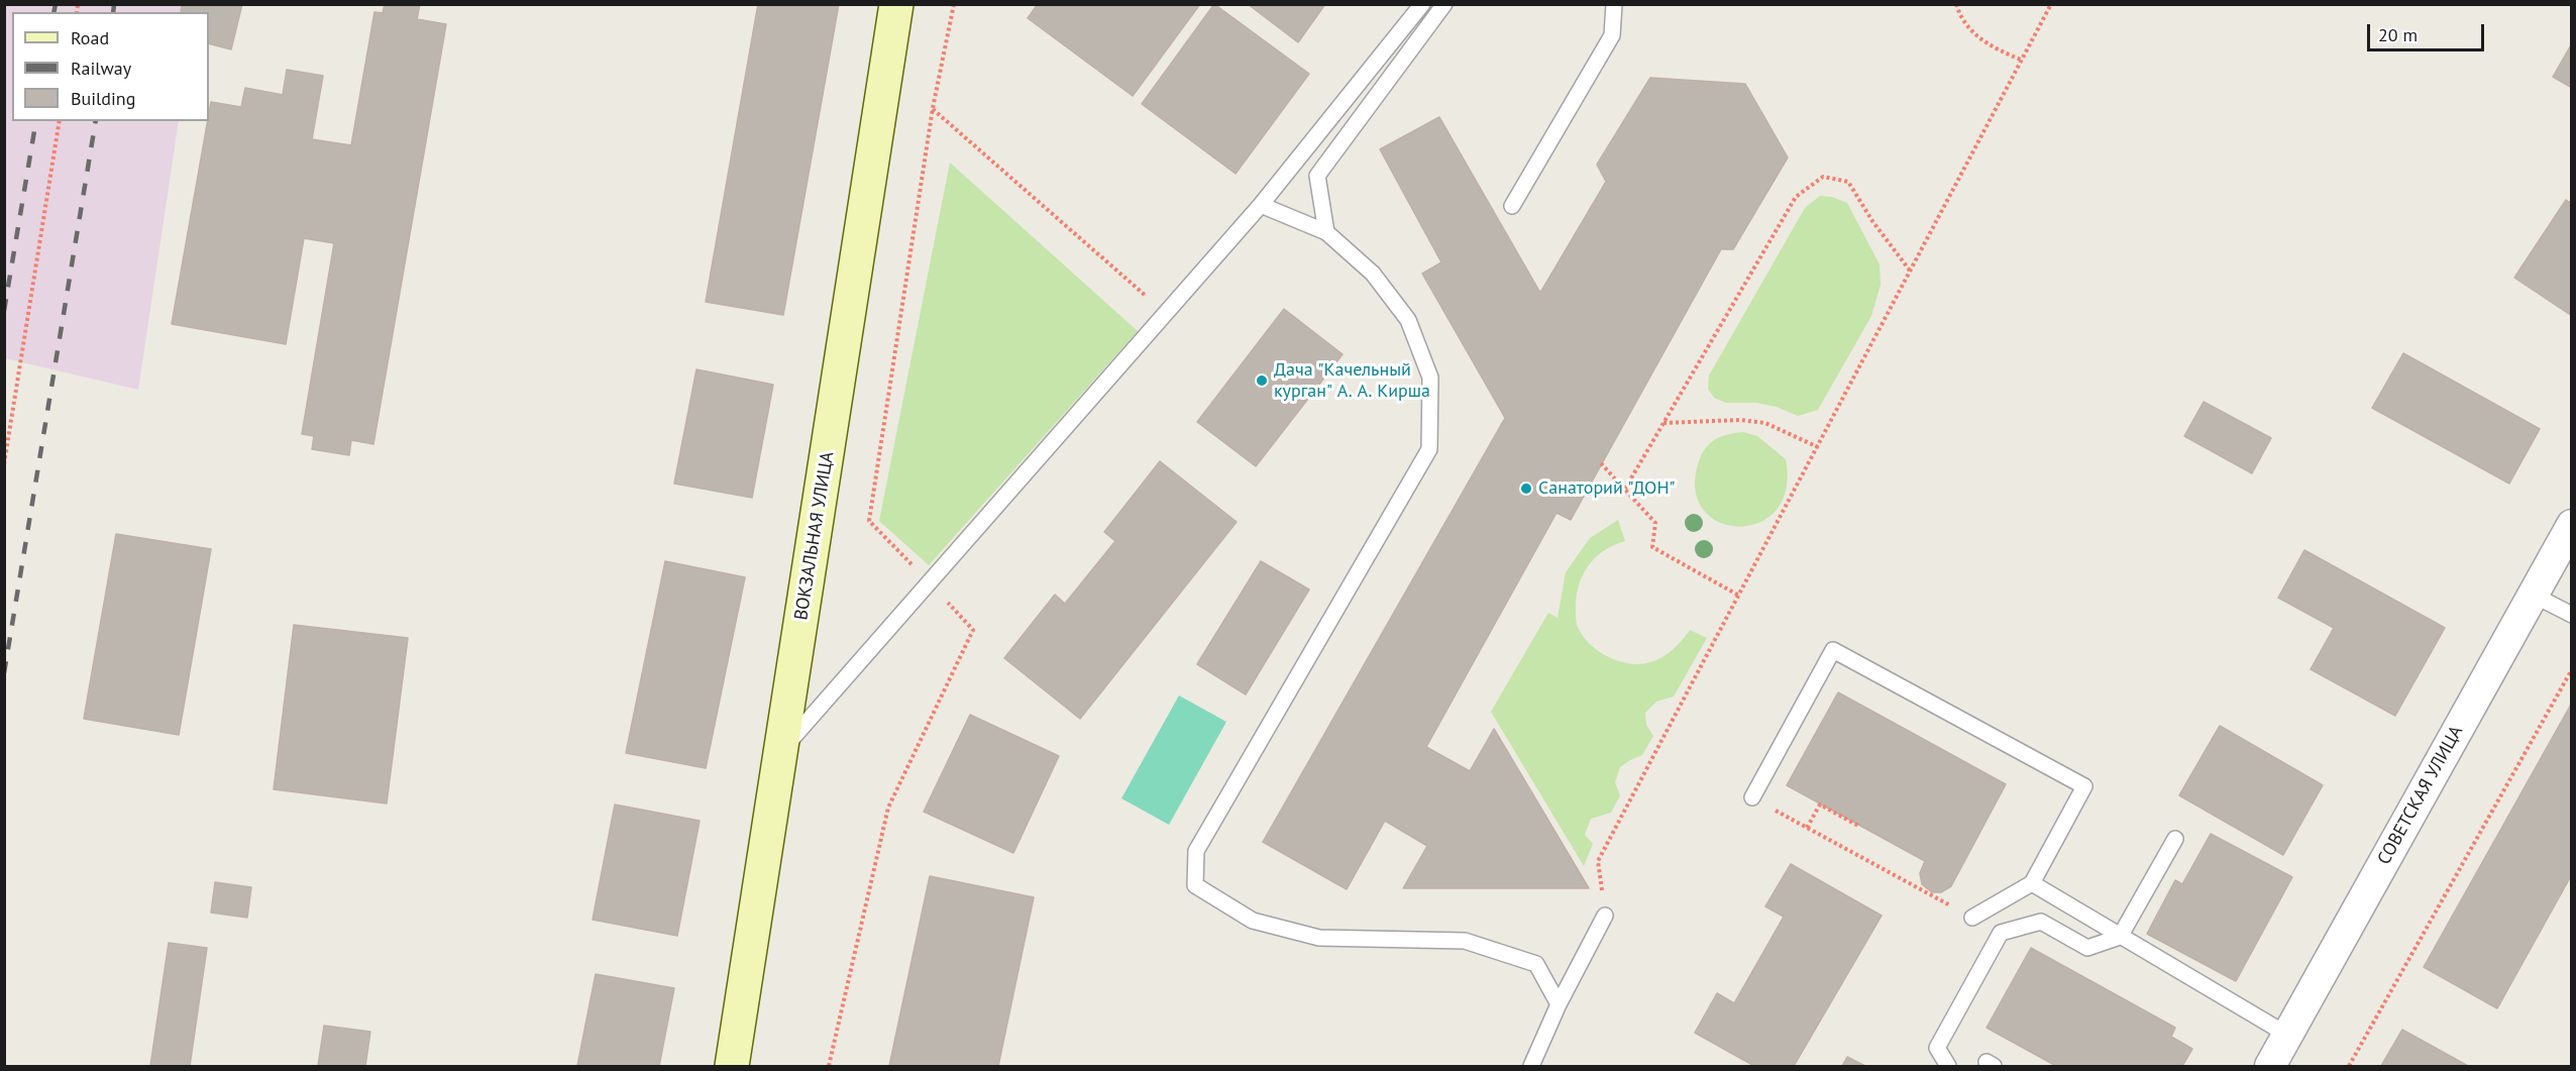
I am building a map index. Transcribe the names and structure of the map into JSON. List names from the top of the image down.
{
  "streets": {
    "main road": ["ВОКЗАЛЬНАЯ УЛИЦА"],
    "street": ["СОВЕТСКАЯ УЛИЦА"]
  },
  "places": ["Дача \"Качельный курган\" А. А. Кирша", "Санаторий \"ДОН\""],
  "legend": ["Road", "Railway", "Building"],
  "scale_bar": "20 m"
}
